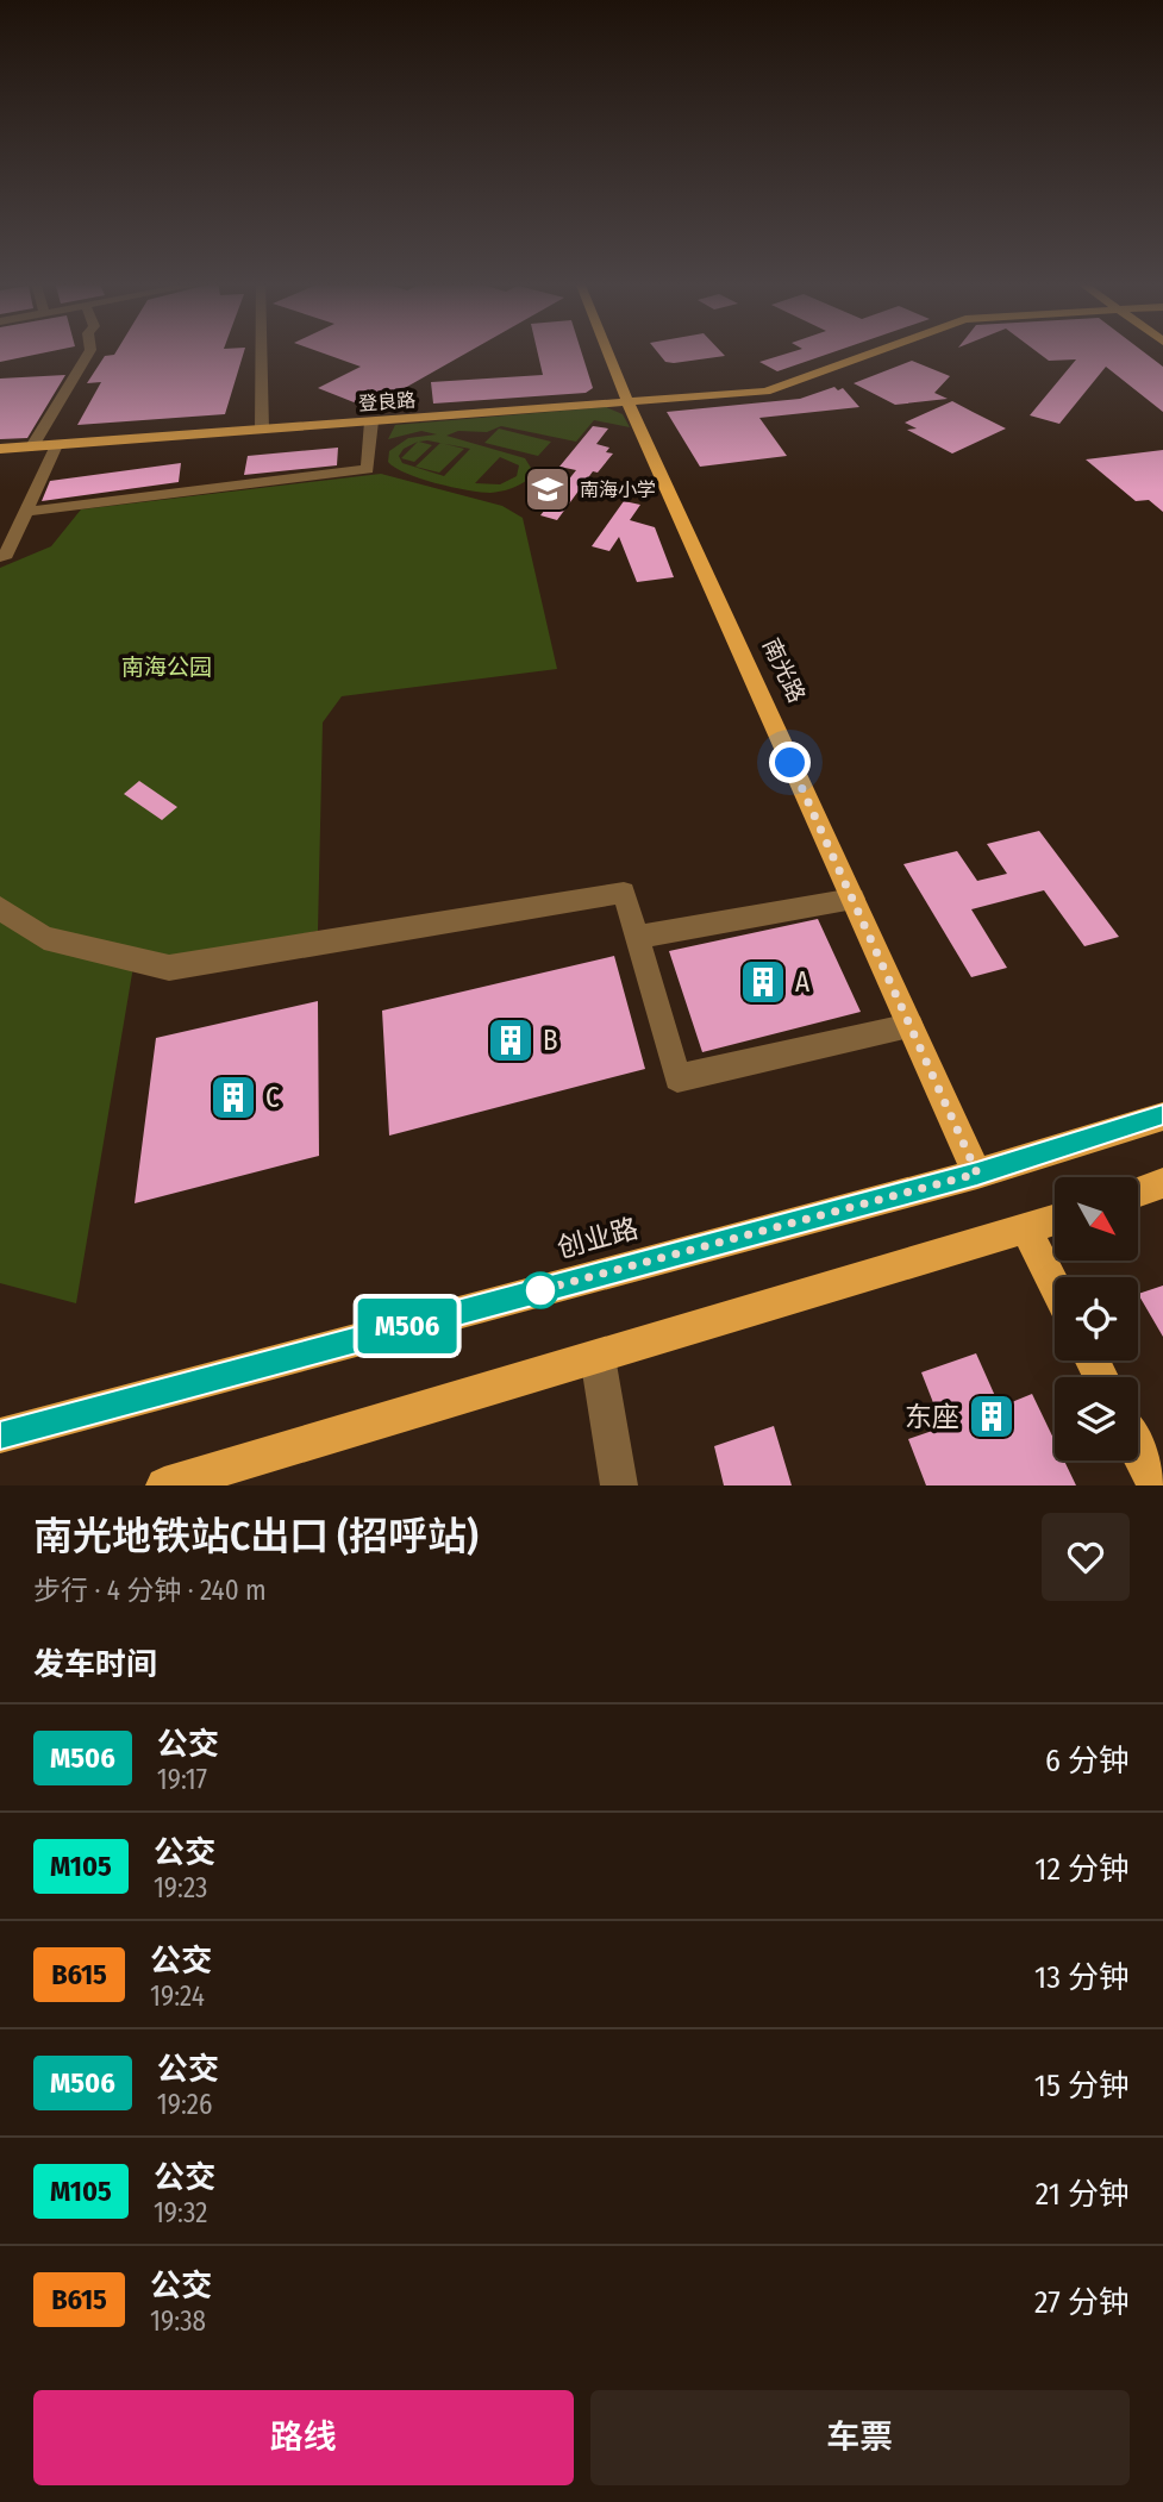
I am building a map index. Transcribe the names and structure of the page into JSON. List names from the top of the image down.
{
  "streets": {
    "main road": ["登良路", "南光路", "创业路"]
  },
  "crossings": [
    ["登良路", "南光路"],
    ["南光路", "创业路"]
  ],
  "parks": ["南海公园"],
  "places": {
    "school or university": ["南海小学"],
    "building": [
      "A",
      "B",
      "C",
      "东座"
    ]
  },
  "lines": ["bus line M506"],
  "north": "bottom right",
  "page": {
    "on_map": "M506",
    "heading": [
      ["南光地铁站C出口 (招呼站)", "步行 · 4 分钟 · 240 m"],
      "发车时间"
    ],
    "list": [
      {
        "mark": "M506",
        "name": "公交",
        "note": "19:17",
        "value": "6 分钟"
      },
      {
        "mark": "M105",
        "name": "公交",
        "note": "19:23",
        "value": "12 分钟"
      },
      {
        "mark": "B615",
        "name": "公交",
        "note": "19:24",
        "value": "13 分钟"
      },
      {
        "mark": "M506",
        "name": "公交",
        "note": "19:26",
        "value": "15 分钟"
      },
      {
        "mark": "M105",
        "name": "公交",
        "note": "19:32",
        "value": "21 分钟"
      },
      {
        "mark": "B615",
        "name": "公交",
        "note": "19:38",
        "value": "27 分钟"
      }
    ],
    "buttons": ["路线", "车票"]
  }
}
